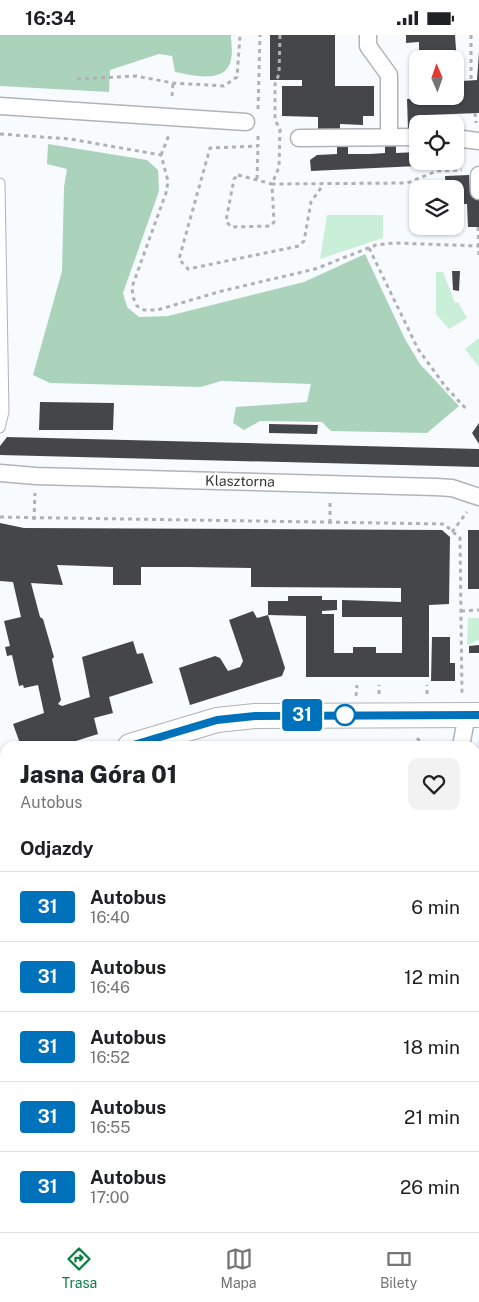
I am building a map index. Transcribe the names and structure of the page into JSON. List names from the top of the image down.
{
  "streets": {
    "street": ["Klasztorna"]
  },
  "lines": ["bus line 31"],
  "north": "top",
  "page": {
    "status": "16:34",
    "on_map": "31",
    "heading": [
      ["Jasna Góra 01", "Autobus"],
      "Odjazdy"
    ],
    "list": [
      {
        "mark": "31",
        "name": "Autobus",
        "note": "16:40",
        "value": "6 min"
      },
      {
        "mark": "31",
        "name": "Autobus",
        "note": "16:46",
        "value": "12 min"
      },
      {
        "mark": "31",
        "name": "Autobus",
        "note": "16:52",
        "value": "18 min"
      },
      {
        "mark": "31",
        "name": "Autobus",
        "note": "16:55",
        "value": "21 min"
      },
      {
        "mark": "31",
        "name": "Autobus",
        "note": "17:00",
        "value": "26 min"
      }
    ],
    "tabs": ["Trasa", "Mapa", "Bilety"]
  }
}
